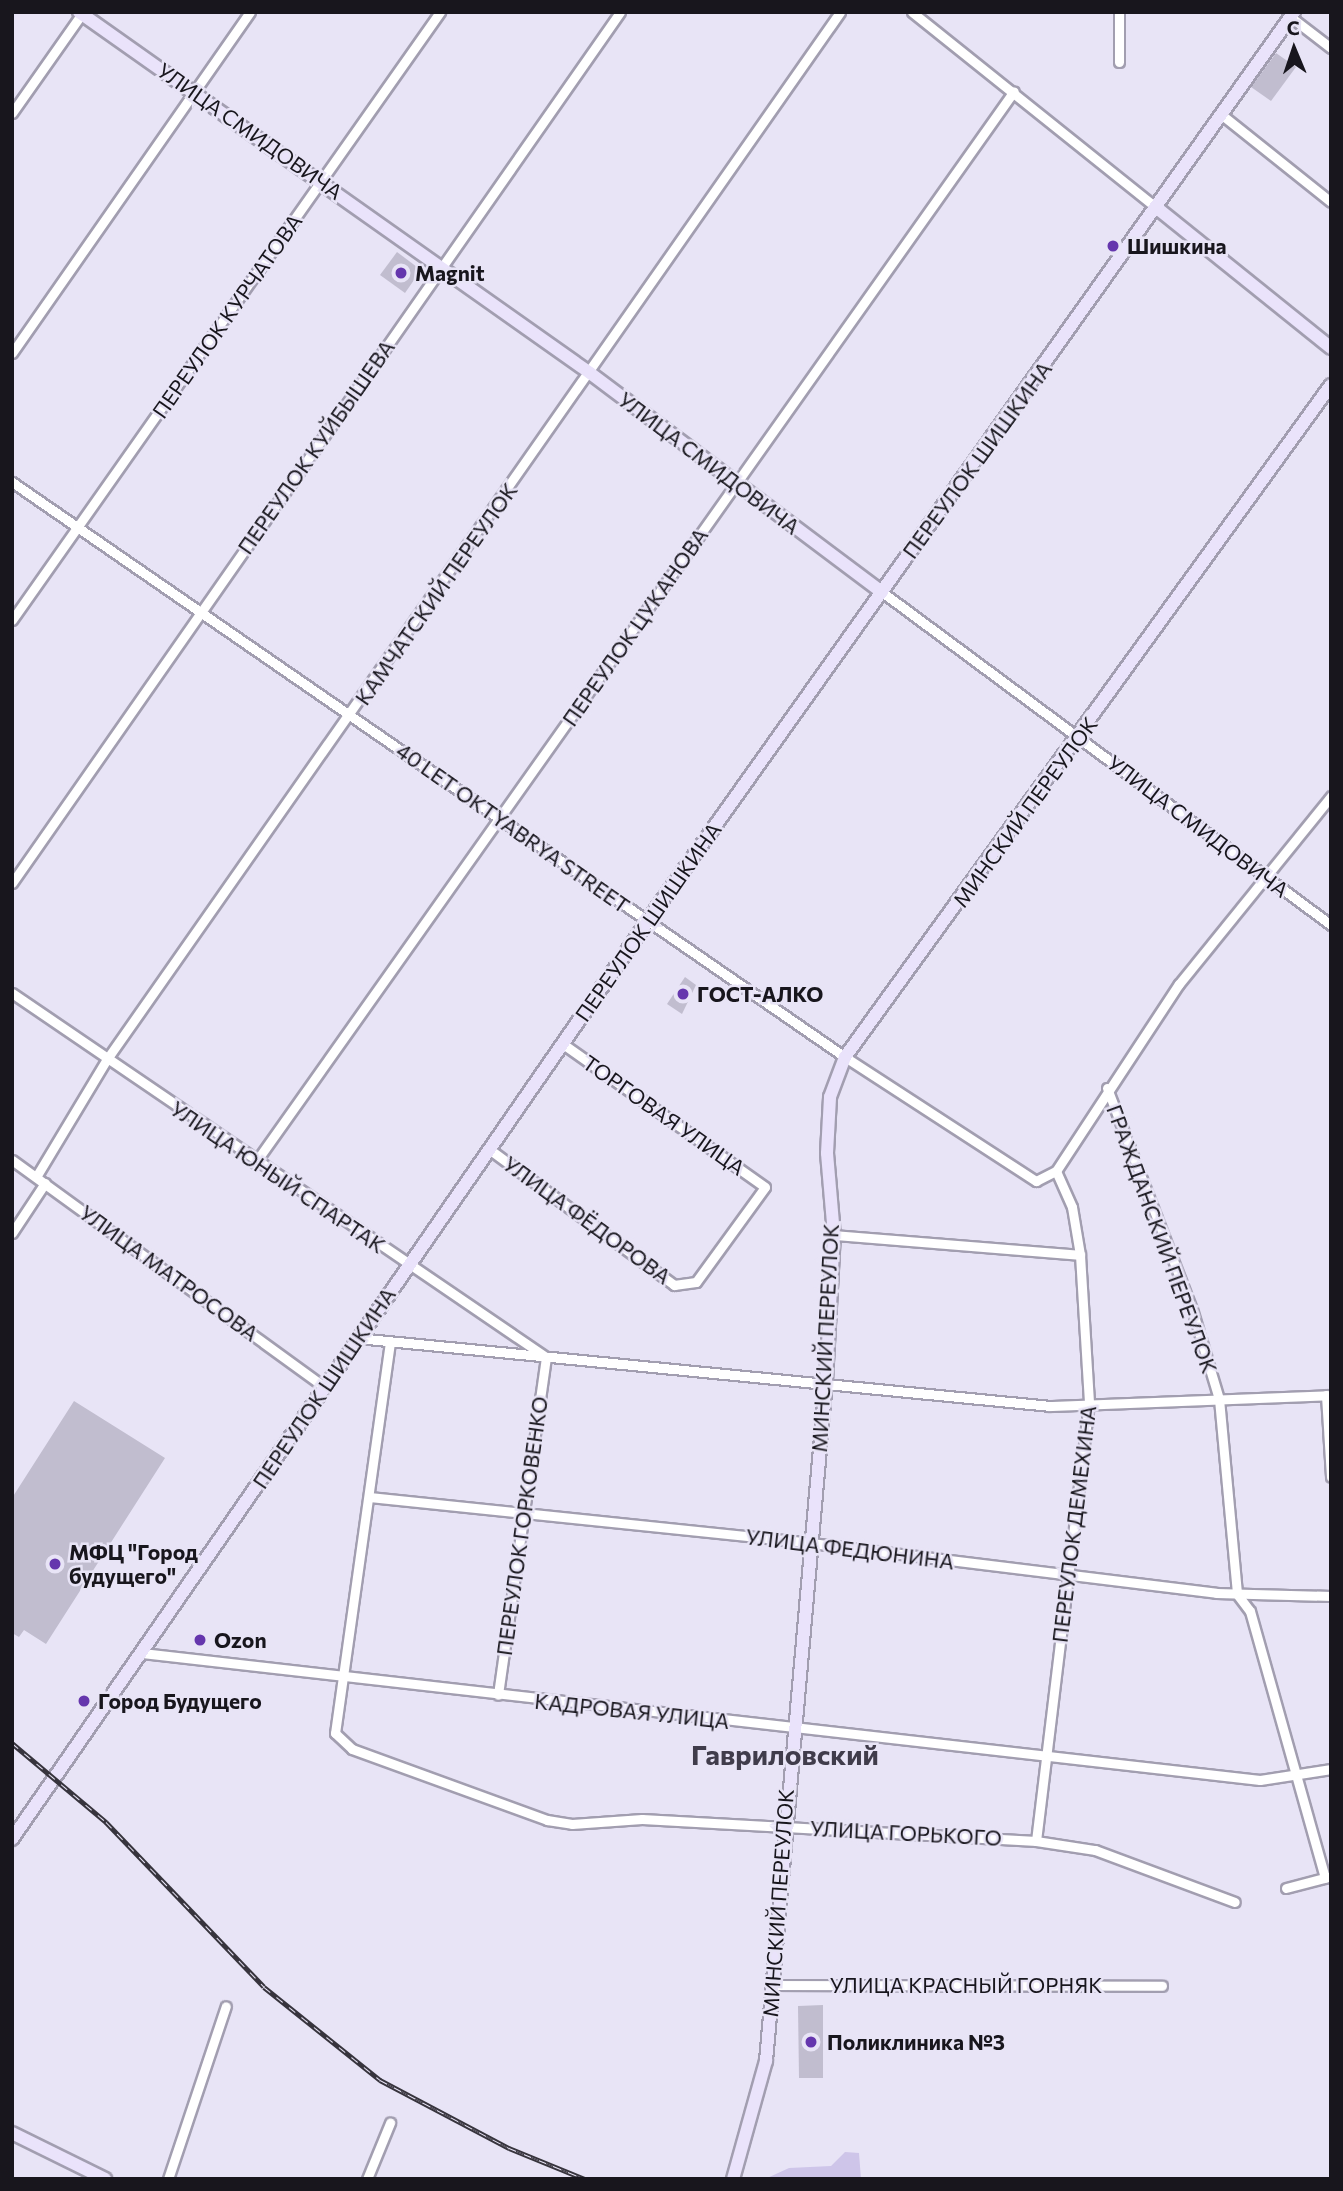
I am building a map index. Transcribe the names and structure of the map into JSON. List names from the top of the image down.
{
  "streets": {
    "street": [
      "УЛИЦА СМИДОВИЧА",
      "ПЕРЕУЛОК КУРЧАТОВА",
      "ПЕРЕУЛОК КУЙБЫШЕВА",
      "ПЕРЕУЛОК ШИШКИНА",
      "КАМЧАТСКИЙ ПЕРЕУЛОК",
      "ПЕРЕУЛОК ЦУКАНОВА",
      "МИНСКИЙ ПЕРЕУЛОК",
      "40 LET OKTYABRYA STREET",
      "ТОРГОВАЯ УЛИЦА",
      "УЛИЦА ЮНЫЙ СПАРТАК",
      "УЛИЦА ФЁДОРОВА",
      "ГРАЖДАНСКИЙ ПЕРЕУЛОК",
      "УЛИЦА МАТРОСОВА",
      "ПЕРЕУЛОК ДЕМЕХИНА",
      "ПЕРЕУЛОК ГОРКОВЕНКО",
      "УЛИЦА ФЕДЮНИНА",
      "КАДРОВАЯ УЛИЦА",
      "УЛИЦА ГОРЬКОГО",
      "УЛИЦА КРАСНЫЙ ГОРНЯК"
    ]
  },
  "crossings": [
    ["УЛИЦА СМИДОВИЧА", "ПЕРЕУЛОК КУРЧАТОВА"],
    ["УЛИЦА СМИДОВИЧА", "ПЕРЕУЛОК КУЙБЫШЕВА"],
    ["УЛИЦА СМИДОВИЧА", "ПЕРЕУЛОК ШИШКИНА"],
    ["УЛИЦА СМИДОВИЧА", "КАМЧАТСКИЙ ПЕРЕУЛОК"],
    ["УЛИЦА СМИДОВИЧА", "ПЕРЕУЛОК ЦУКАНОВА"],
    ["УЛИЦА СМИДОВИЧА", "МИНСКИЙ ПЕРЕУЛОК"],
    ["ПЕРЕУЛОК КУРЧАТОВА", "40 LET OKTYABRYA STREET"],
    ["ПЕРЕУЛОК КУЙБЫШЕВА", "40 LET OKTYABRYA STREET"],
    ["ПЕРЕУЛОК ШИШКИНА", "40 LET OKTYABRYA STREET"],
    ["ПЕРЕУЛОК ШИШКИНА", "ТОРГОВАЯ УЛИЦА"],
    ["ПЕРЕУЛОК ШИШКИНА", "УЛИЦА ЮНЫЙ СПАРТАК"],
    ["ПЕРЕУЛОК ШИШКИНА", "УЛИЦА ФЁДОРОВА"],
    ["ПЕРЕУЛОК ШИШКИНА", "УЛИЦА МАТРОСОВА"],
    ["ПЕРЕУЛОК ШИШКИНА", "УЛИЦА ФЕДЮНИНА"],
    ["ПЕРЕУЛОК ШИШКИНА", "КАДРОВАЯ УЛИЦА"],
    ["ПЕРЕУЛОК ШИШКИНА", "УЛИЦА ГОРЬКОГО"],
    ["КАМЧАТСКИЙ ПЕРЕУЛОК", "40 LET OKTYABRYA STREET"],
    ["КАМЧАТСКИЙ ПЕРЕУЛОК", "УЛИЦА ЮНЫЙ СПАРТАК"],
    ["КАМЧАТСКИЙ ПЕРЕУЛОК", "УЛИЦА МАТРОСОВА"],
    ["ПЕРЕУЛОК ЦУКАНОВА", "40 LET OKTYABRYA STREET"],
    ["ПЕРЕУЛОК ЦУКАНОВА", "УЛИЦА ЮНЫЙ СПАРТАК"],
    ["МИНСКИЙ ПЕРЕУЛОК", "40 LET OKTYABRYA STREET"],
    ["МИНСКИЙ ПЕРЕУЛОК", "УЛИЦА ФЕДЮНИНА"],
    ["МИНСКИЙ ПЕРЕУЛОК", "КАДРОВАЯ УЛИЦА"],
    ["МИНСКИЙ ПЕРЕУЛОК", "УЛИЦА ГОРЬКОГО"],
    ["МИНСКИЙ ПЕРЕУЛОК", "УЛИЦА КРАСНЫЙ ГОРНЯК"],
    ["40 LET OKTYABRYA STREET", "ПЕРЕУЛОК ДЕМЕХИНА"],
    ["ТОРГОВАЯ УЛИЦА", "УЛИЦА ФЁДОРОВА"],
    ["УЛИЦА ЮНЫЙ СПАРТАК", "ПЕРЕУЛОК ГОРКОВЕНКО"],
    ["ГРАЖДАНСКИЙ ПЕРЕУЛОК", "УЛИЦА ФЕДЮНИНА"],
    ["ГРАЖДАНСКИЙ ПЕРЕУЛОК", "КАДРОВАЯ УЛИЦА"],
    ["ПЕРЕУЛОК ДЕМЕХИНА", "УЛИЦА ФЕДЮНИНА"],
    ["ПЕРЕУЛОК ДЕМЕХИНА", "КАДРОВАЯ УЛИЦА"],
    ["ПЕРЕУЛОК ДЕМЕХИНА", "УЛИЦА ГОРЬКОГО"],
    ["ПЕРЕУЛОК ГОРКОВЕНКО", "УЛИЦА ФЕДЮНИНА"],
    ["ПЕРЕУЛОК ГОРКОВЕНКО", "КАДРОВАЯ УЛИЦА"]
  ],
  "districts": ["Гавриловский"],
  "places": [
    "Шишкина",
    "Magnit",
    "ГОСТ-АЛКО",
    "МФЦ \"Город будущего\"",
    "Ozon",
    "Город Будущего",
    "Поликлиника №3"
  ],
  "north": "top"
}
